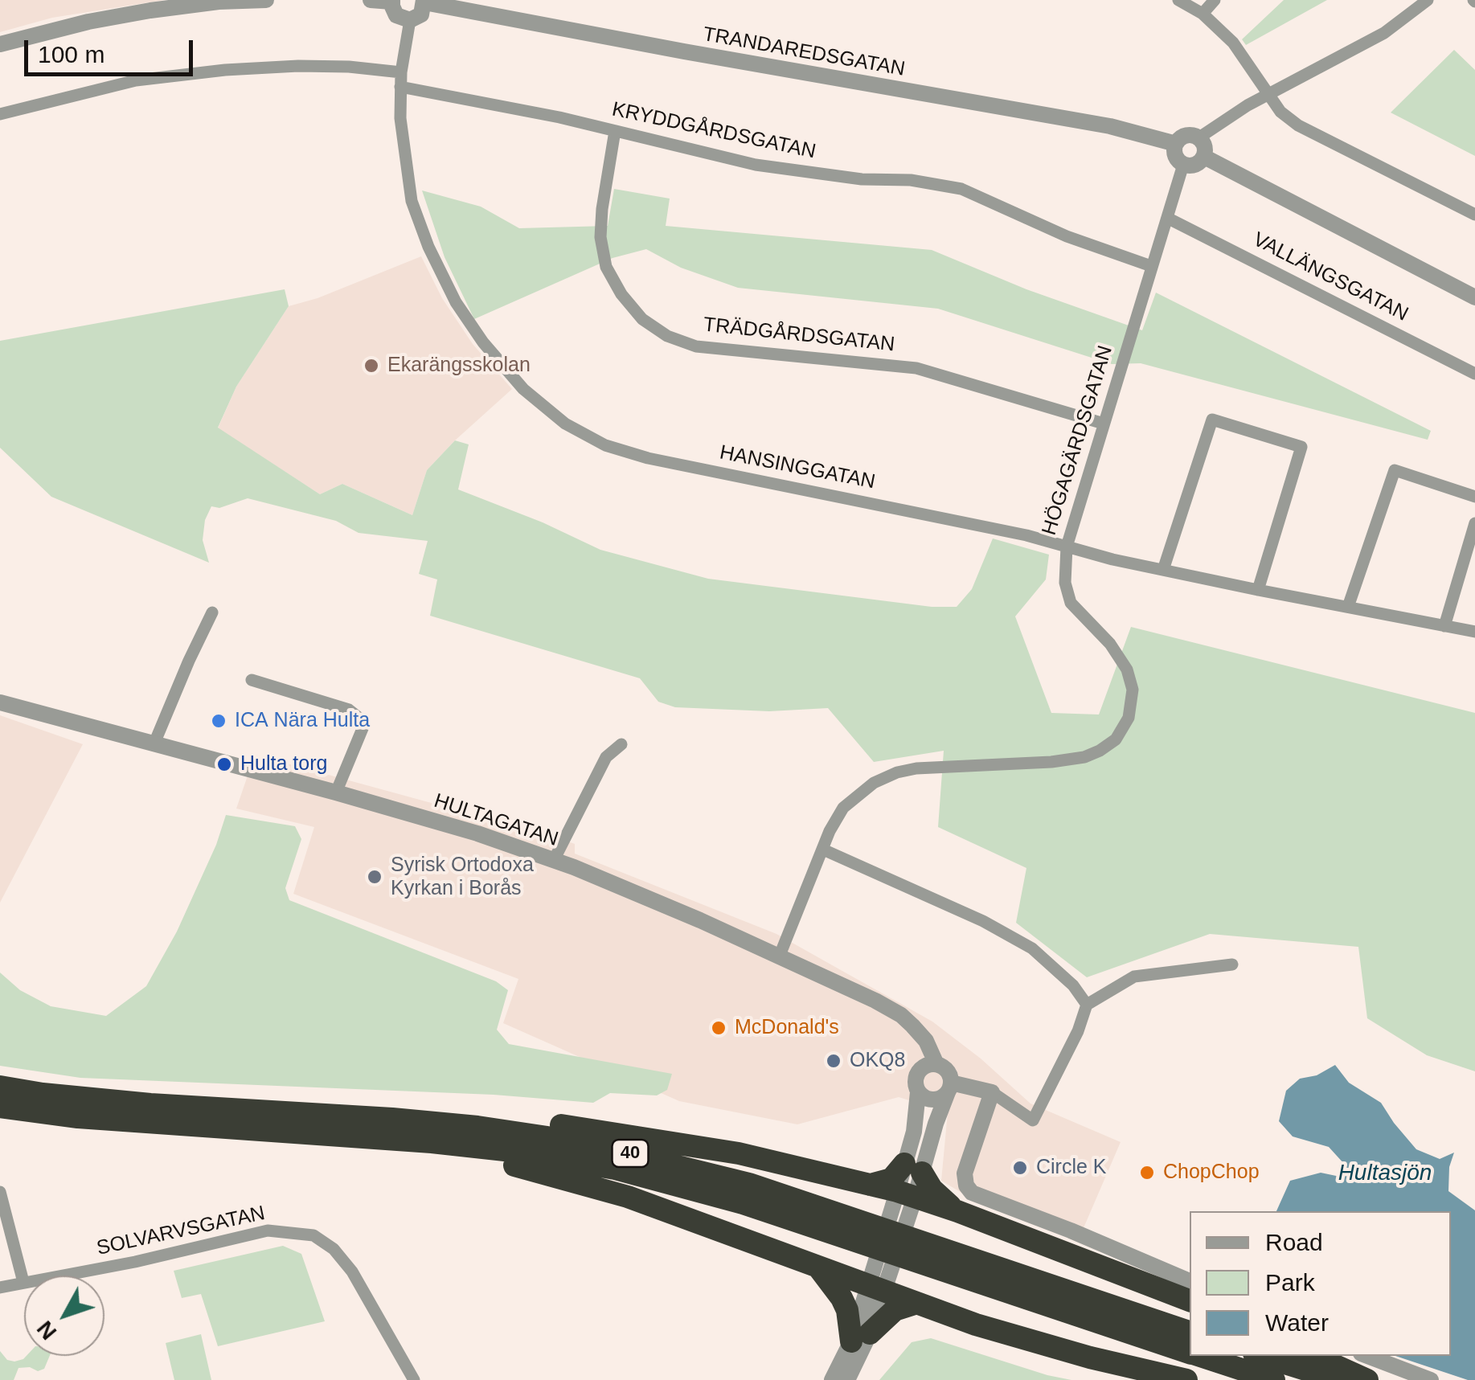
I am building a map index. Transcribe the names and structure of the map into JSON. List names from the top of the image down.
{
  "streets": {
    "highway": ["40"],
    "street": [
      "TRANDAREDSGATAN",
      "KRYDDGÅRDSGATAN",
      "VALLÄNGSGATAN",
      "TRÄDGÅRDSGATAN",
      "HÖGAGÄRDSGATAN",
      "HANSINGGATAN",
      "HULTAGATAN",
      "SOLVARVSGATAN"
    ]
  },
  "crossings": [
    ["TRANDAREDSGATAN", "HÖGAGÄRDSGATAN"],
    ["KRYDDGÅRDSGATAN", "TRÄDGÅRDSGATAN"],
    ["KRYDDGÅRDSGATAN", "HÖGAGÄRDSGATAN"],
    ["KRYDDGÅRDSGATAN", "HANSINGGATAN"],
    ["VALLÄNGSGATAN", "HÖGAGÄRDSGATAN"],
    ["TRÄDGÅRDSGATAN", "HÖGAGÄRDSGATAN"],
    ["HÖGAGÄRDSGATAN", "HANSINGGATAN"],
    ["HÖGAGÄRDSGATAN", "HULTAGATAN"]
  ],
  "water": ["Hultasjön"],
  "places": [
    "Ekarängsskolan",
    "ICA Nära Hulta",
    "Hulta torg",
    "Syrisk Ortodoxa Kyrkan i Borås",
    "McDonald's",
    "OKQ8",
    "Circle K",
    "ChopChop"
  ],
  "legend": ["Road", "Park", "Water"],
  "scale_bar": "100 m",
  "north": "bottom left"
}
